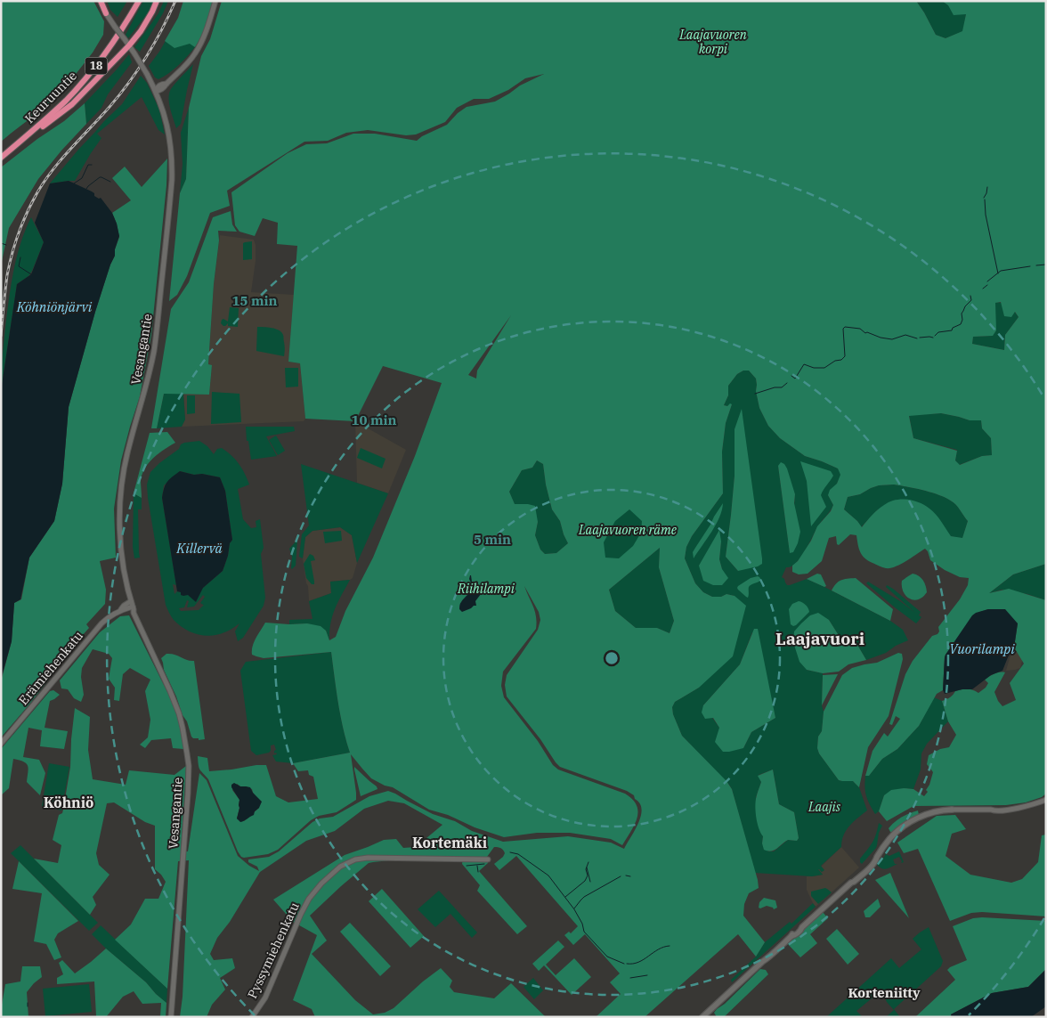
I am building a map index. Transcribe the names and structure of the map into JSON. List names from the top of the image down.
{
  "streets": {
    "highway": ["18", "Keuruuntie"],
    "street": ["Vesangantie", "Erämiehenkatu", "Pyssymiehenkatu"]
  },
  "crossings": [
    ["Vesangantie", "Erämiehenkatu"]
  ],
  "districts": [
    "Laajavuori",
    "Köhniö",
    "Kortemäki",
    "Korteniitty"
  ],
  "water": ["Köhniönjärvi", "Killervä", "Vuorilampi"],
  "parks": [
    "Laajavuoren korpi",
    "Laajavuoren räme",
    "Riihilampi",
    "Laajis"
  ],
  "rings": ["15 min", "10 min", "5 min"]
}
